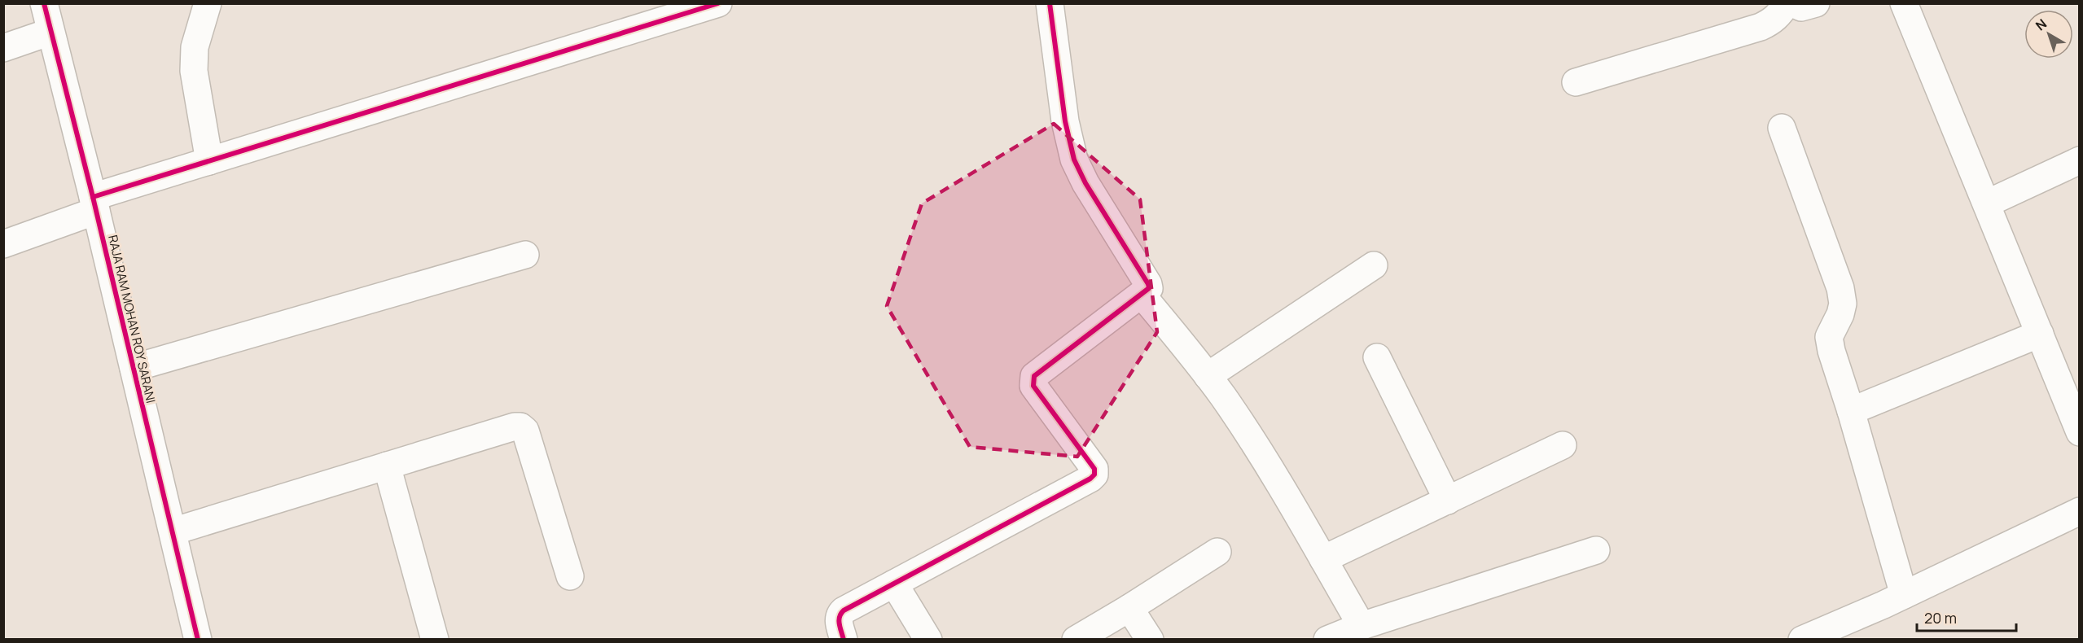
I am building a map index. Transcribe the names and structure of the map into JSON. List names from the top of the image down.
{
  "streets": {
    "street": ["RAJA RAM MOHAN ROY SARANI"]
  },
  "scale_bar": "20 m",
  "north": "top left"
}
